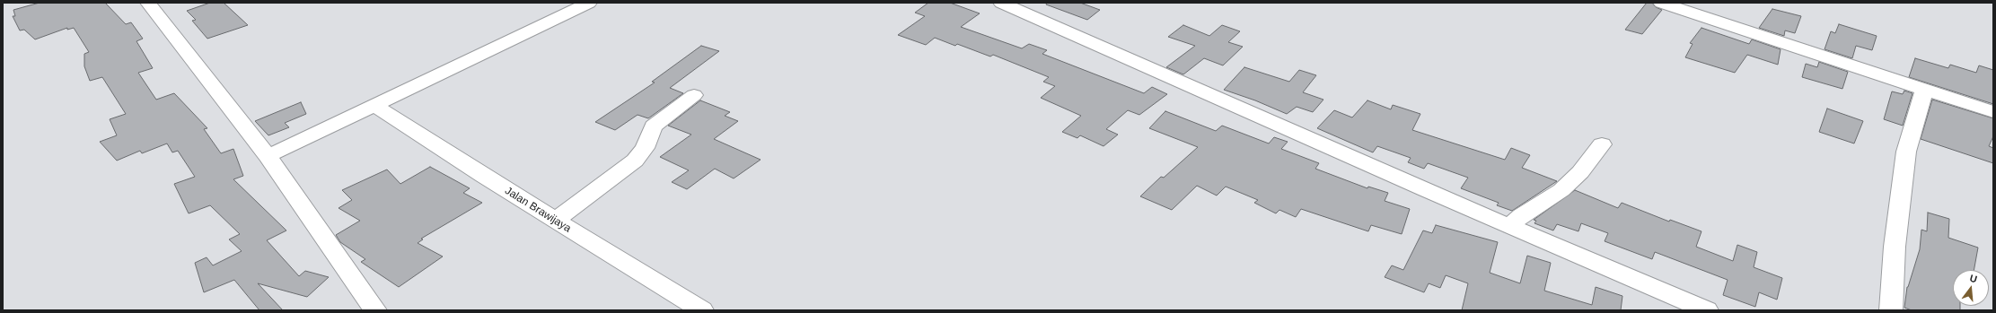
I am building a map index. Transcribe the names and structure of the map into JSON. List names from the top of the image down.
{
  "streets": {
    "street": ["Jalan Brawijaya"]
  },
  "north": "top"
}
